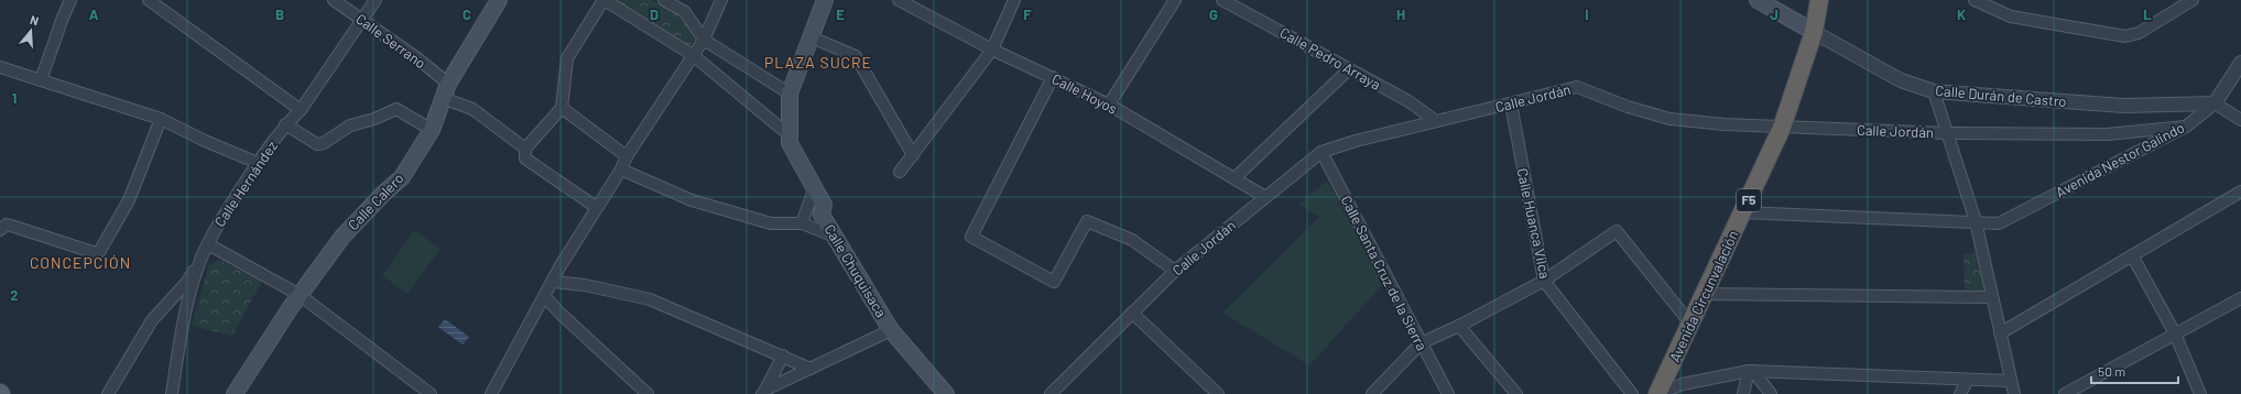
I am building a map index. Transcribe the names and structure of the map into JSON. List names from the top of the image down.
{
  "streets": {
    "highway": ["F5", "Avenida Circunvalación"],
    "main road": ["Calle Durán de Castro", "Calle Calero", "Calle Chuquisaca"],
    "street": [
      "Calle Serrano",
      "Calle Pedro Arraya",
      "Calle Hoyos",
      "Calle Jordán",
      "Avenida Nestor Galindo",
      "Calle Hernández",
      "Calle Huanca Vilca",
      "Calle Santa Cruz de la Sierra"
    ]
  },
  "crossings": [
    ["Calle Serrano", "Calle Hernández"],
    ["Calle Serrano", "Calle Calero"],
    ["Calle Pedro Arraya", "Calle Jordán"],
    ["Calle Hoyos", "Calle Jordán"],
    ["Calle Durán de Castro", "Avenida Nestor Galindo"],
    ["Calle Durán de Castro", "Avenida Circunvalación"],
    ["Calle Jordán", "Avenida Nestor Galindo"],
    ["Calle Jordán", "Calle Huanca Vilca"],
    ["Calle Jordán", "Calle Santa Cruz de la Sierra"],
    ["Calle Jordán", "Avenida Circunvalación"],
    ["Avenida Nestor Galindo", "Avenida Circunvalación"]
  ],
  "districts": ["PLAZA SUCRE", "CONCEPCIÓN"],
  "scale_bar": "50 m",
  "north": "top",
  "grid": {
    "columns": [
      "A",
      "B",
      "C",
      "D",
      "E",
      "F",
      "G",
      "H",
      "I",
      "J",
      "K",
      "L"
    ],
    "rows": ["1", "2"]
  }
}
